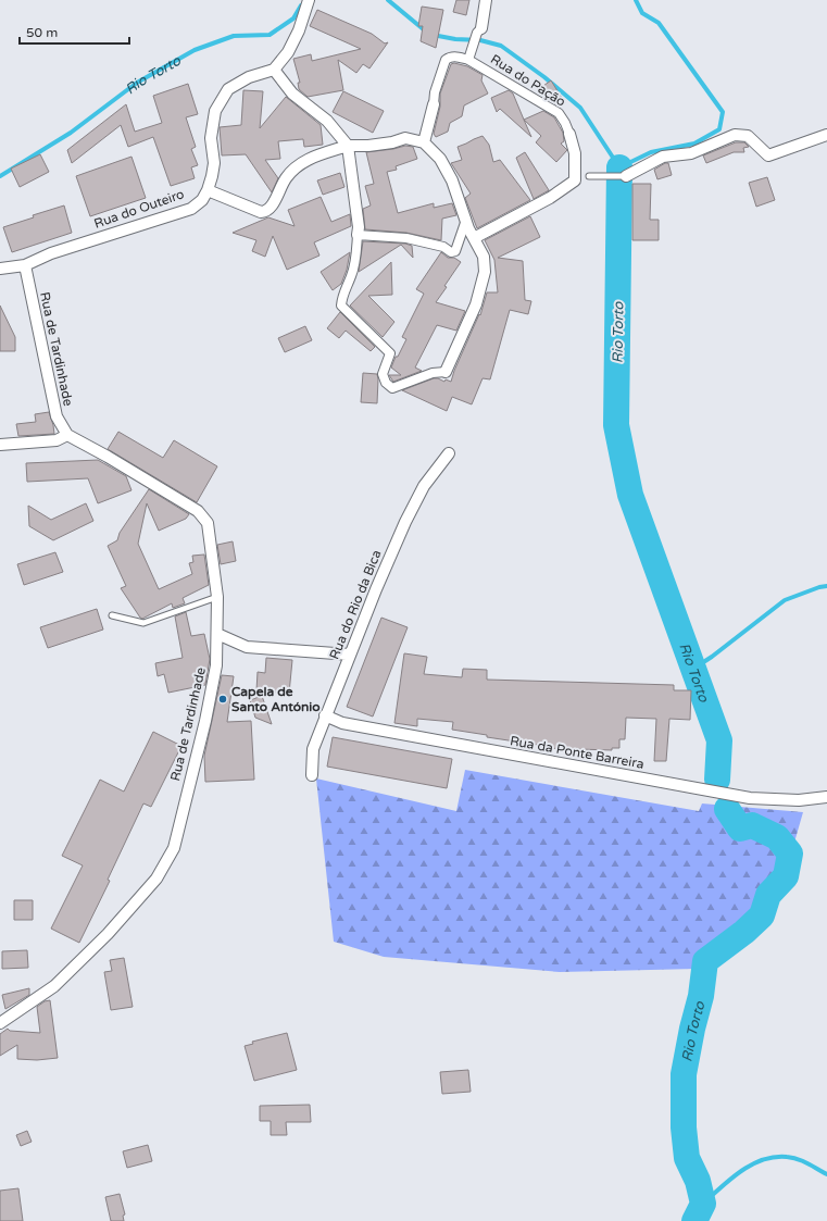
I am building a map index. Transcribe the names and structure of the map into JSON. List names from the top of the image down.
{
  "streets": {
    "street": [
      "Rua do Pação",
      "Rua do Outeiro",
      "Rua de Tardinhade",
      "Rua do Rio da Bica",
      "Rua da Ponte Barreira"
    ]
  },
  "crossings": [
    ["Rua do Outeiro", "Rua de Tardinhade"],
    ["Rua do Rio da Bica", "Rua da Ponte Barreira"]
  ],
  "water": ["Rio Torto"],
  "places": ["Capela de Santo António"],
  "scale_bar": "50 m"
}
